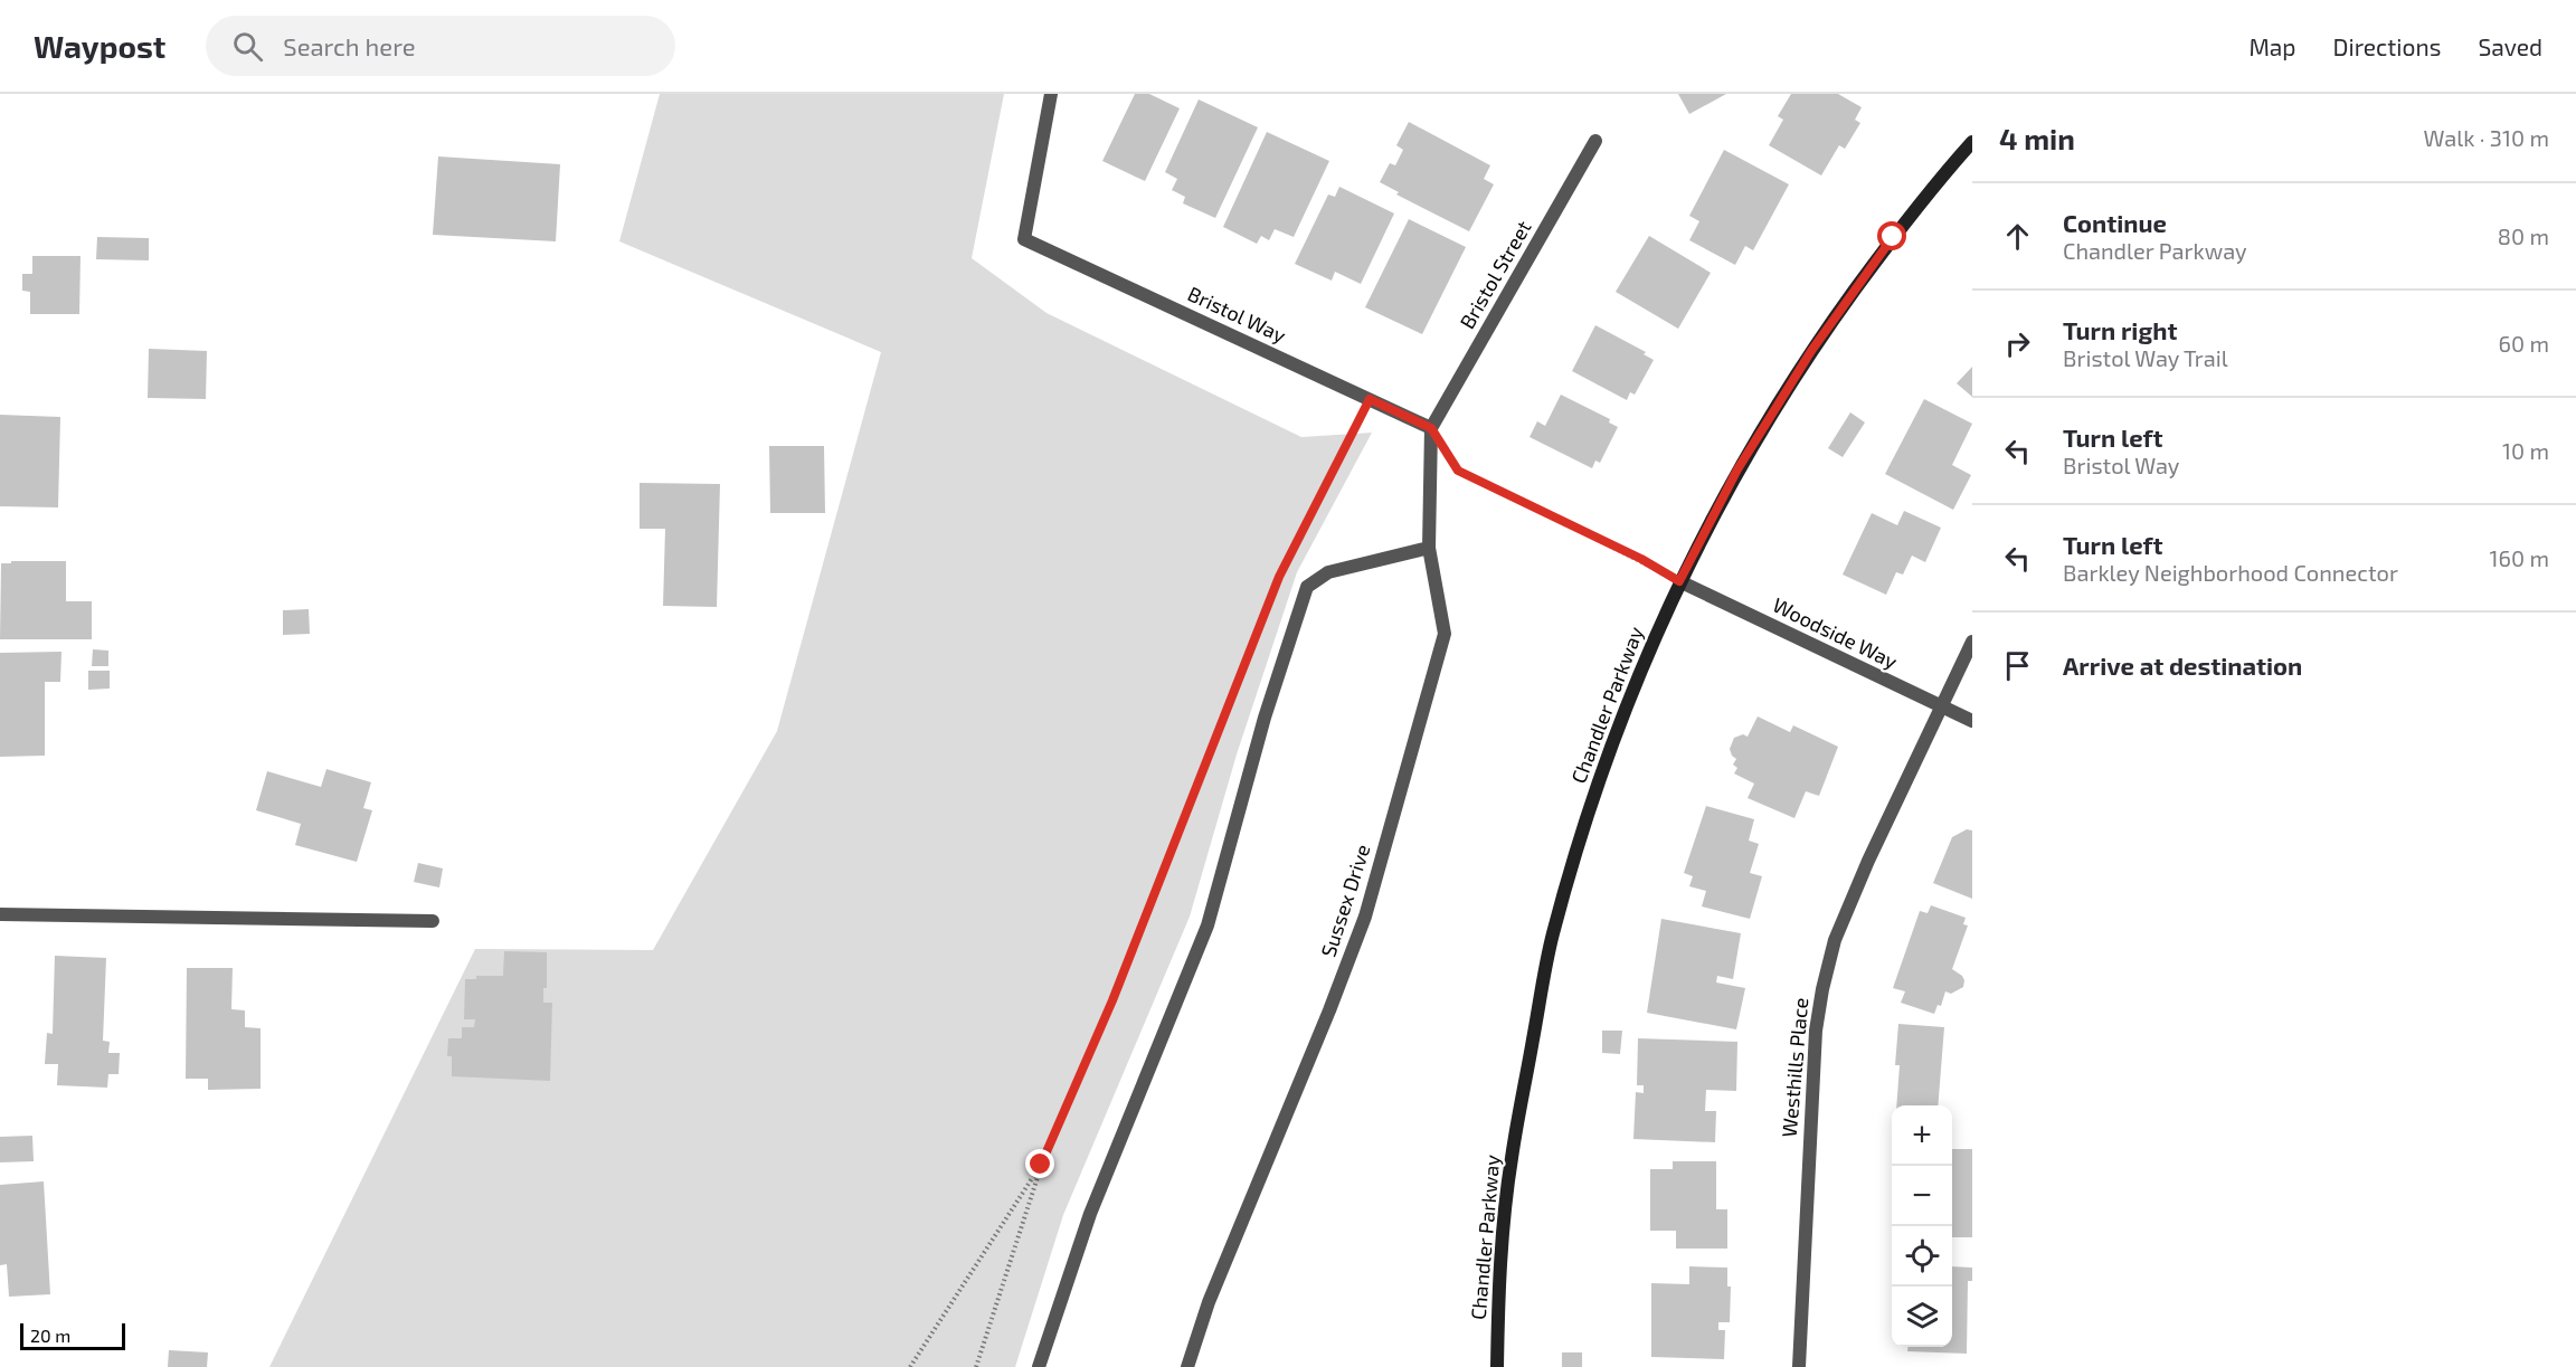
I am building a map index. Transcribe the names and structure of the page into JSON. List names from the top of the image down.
{
  "streets": {
    "street": [
      "Bristol Street",
      "Bristol Way",
      "Woodside Way",
      "Chandler Parkway",
      "Sussex Drive",
      "Westhills Place"
    ]
  },
  "crossings": [
    ["Bristol Street", "Bristol Way"],
    ["Bristol Street", "Sussex Drive"],
    ["Bristol Way", "Sussex Drive"],
    ["Woodside Way", "Chandler Parkway"],
    ["Woodside Way", "Westhills Place"]
  ],
  "scale_bar": "20 m",
  "page": {
    "header": "Waypost",
    "search": "Search here",
    "nav": ["Map", "Directions", "Saved"],
    "heading": ["4 min", "Walk · 310 m"],
    "list": [
      ["Continue", "Chandler Parkway", "80 m"],
      ["Turn right", "Bristol Way Trail", "60 m"],
      ["Turn left", "Bristol Way", "10 m"],
      ["Turn left", "Barkley Neighborhood Connector", "160 m"],
      "Arrive at destination"
    ],
    "map_buttons": ["+", "−"],
    "scale": "20 m"
  }
}
